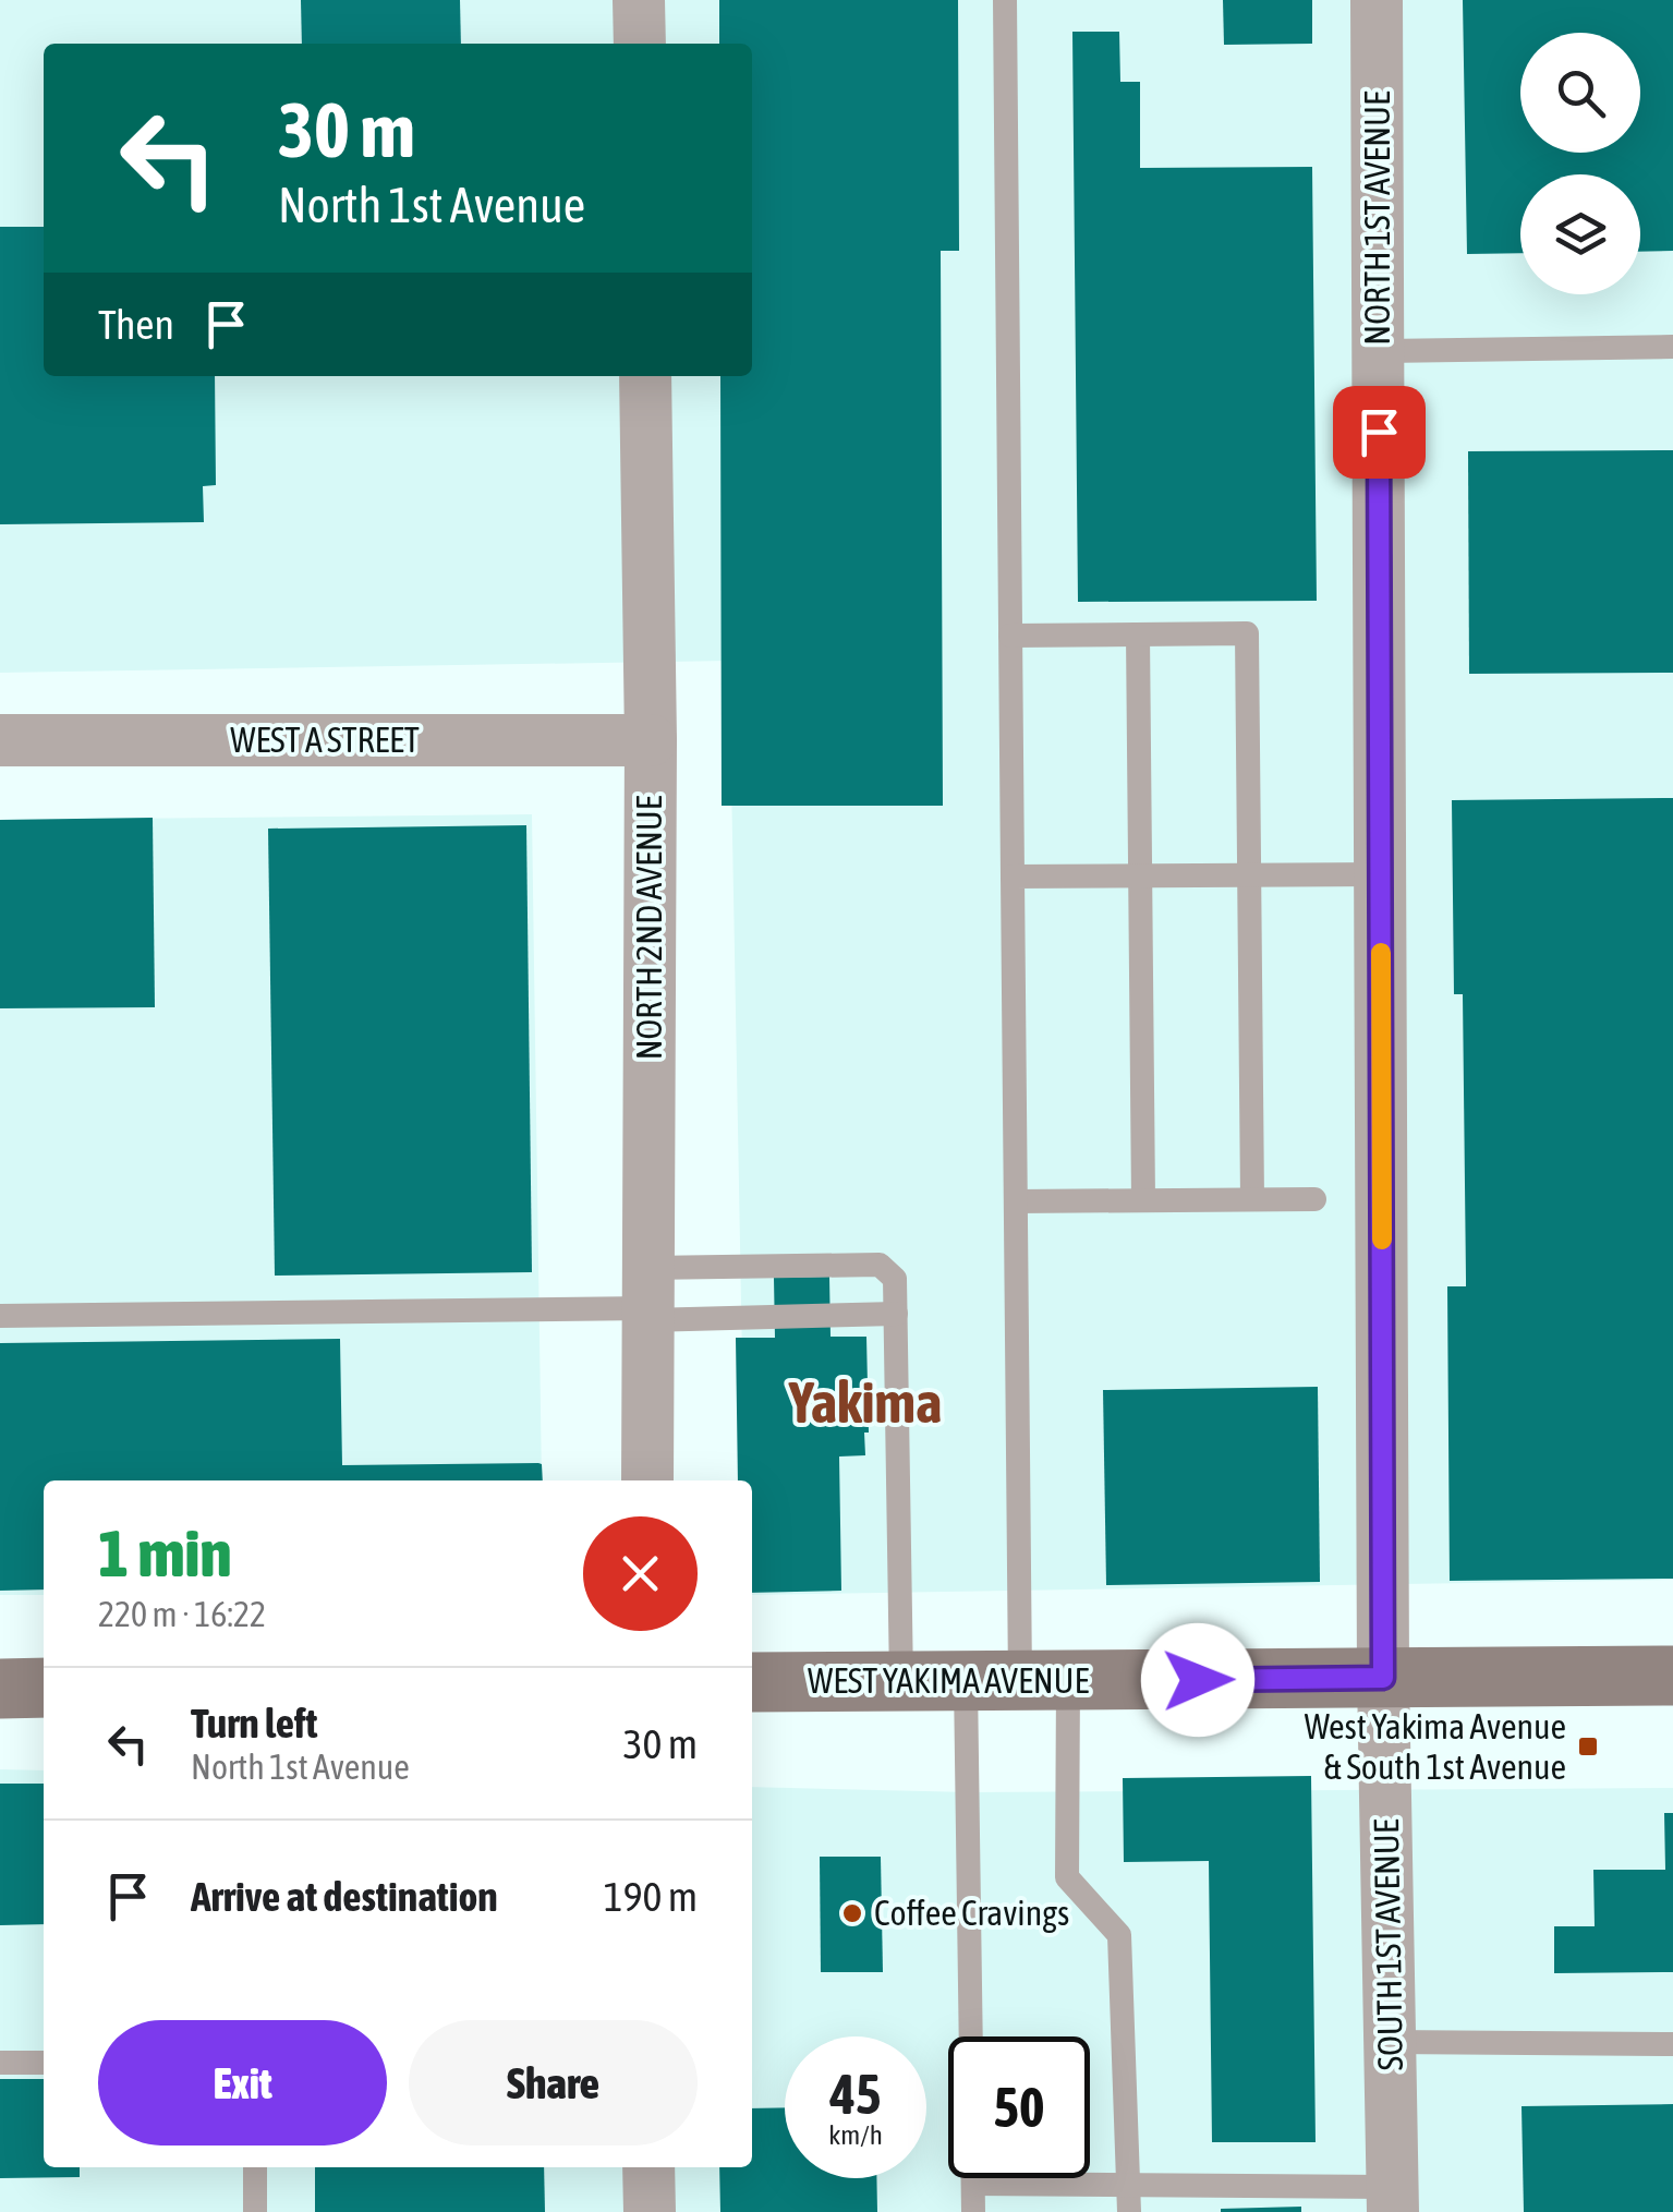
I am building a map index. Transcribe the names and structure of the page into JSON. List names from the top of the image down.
{
  "streets": {
    "main road": ["WEST YAKIMA AVENUE"],
    "street": [
      "NORTH 1ST AVENUE",
      "WEST A STREET",
      "NORTH 2ND AVENUE",
      "SOUTH 1ST AVENUE"
    ]
  },
  "crossings": [
    ["NORTH 1ST AVENUE", "WEST YAKIMA AVENUE"],
    ["NORTH 1ST AVENUE", "SOUTH 1ST AVENUE"],
    ["WEST A STREET", "NORTH 2ND AVENUE"],
    ["WEST YAKIMA AVENUE", "SOUTH 1ST AVENUE"]
  ],
  "districts": ["Yakima"],
  "places": {
    "transit": ["West Yakima Avenue & South 1st Avenue"],
    "other": ["Coffee Cravings"]
  },
  "page": {
    "turn": ["30 m", "North 1st Avenue"],
    "then": "Then",
    "heading": ["1 min", "220 m · 16:22"],
    "list": [
      {
        "name": "Turn left",
        "note": "North 1st Avenue",
        "value": "30 m"
      },
      {
        "name": "Arrive at destination",
        "value": "190 m"
      }
    ],
    "buttons": ["Exit", "Share"],
    "speed": "45 km/h",
    "limit": "50"
  }
}
